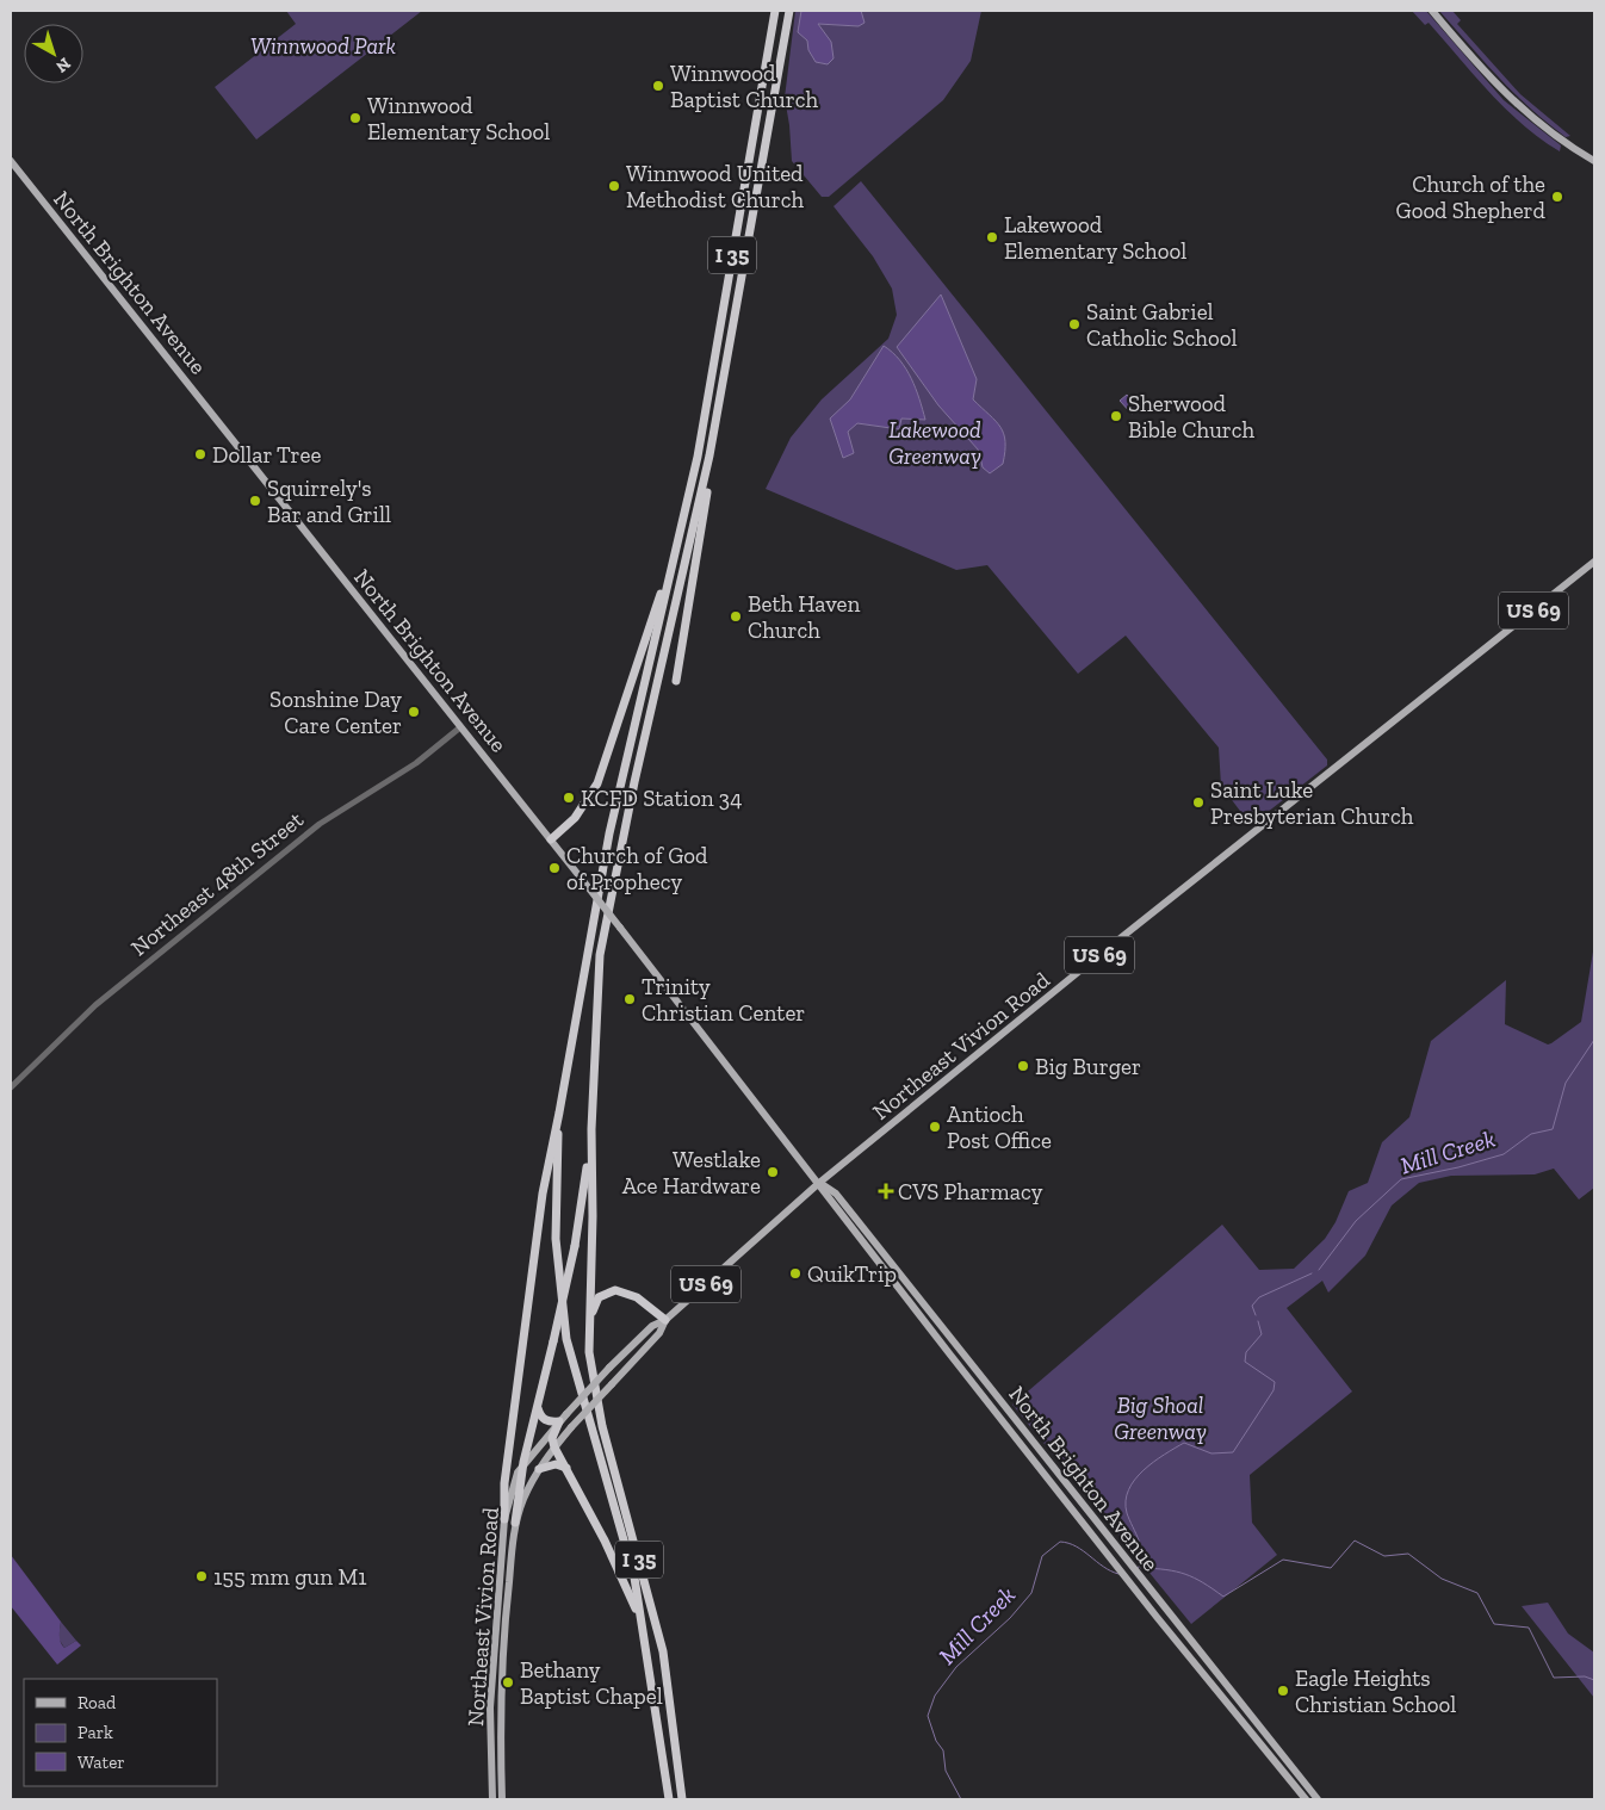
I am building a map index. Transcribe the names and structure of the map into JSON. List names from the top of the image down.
{
  "streets": {
    "highway": ["I 35"],
    "main road": ["North Brighton Avenue", "US 69", "Northeast Vivion Road"],
    "street": ["Northeast 48th Street"]
  },
  "crossings": [
    ["North Brighton Avenue", "Northeast 48th Street"],
    ["North Brighton Avenue", "Northeast Vivion Road"]
  ],
  "water": ["Mill Creek"],
  "parks": ["Winnwood Park", "Lakewood Greenway", "Big Shoal Greenway"],
  "places": {
    "other": [
      "Winnwood Baptist Church",
      "Winnwood Elementary School",
      "Winnwood United Methodist Church",
      "Church of the Good Shepherd",
      "Lakewood Elementary School",
      "Saint Gabriel Catholic School",
      "Sherwood Bible Church",
      "Dollar Tree",
      "Squirrely's Bar and Grill",
      "Beth Haven Church",
      "Sonshine Day Care Center",
      "KCFD Station 34",
      "Saint Luke Presbyterian Church",
      "Church of God of Prophecy",
      "Trinity Christian Center",
      "Big Burger",
      "Antioch Post Office",
      "Westlake Ace Hardware",
      "QuikTrip",
      "155 mm gun M1",
      "Bethany Baptist Chapel",
      "Eagle Heights Christian School"
    ],
    "health": ["CVS Pharmacy"]
  },
  "legend": ["Road", "Park", "Water"],
  "north": "bottom right"
}
